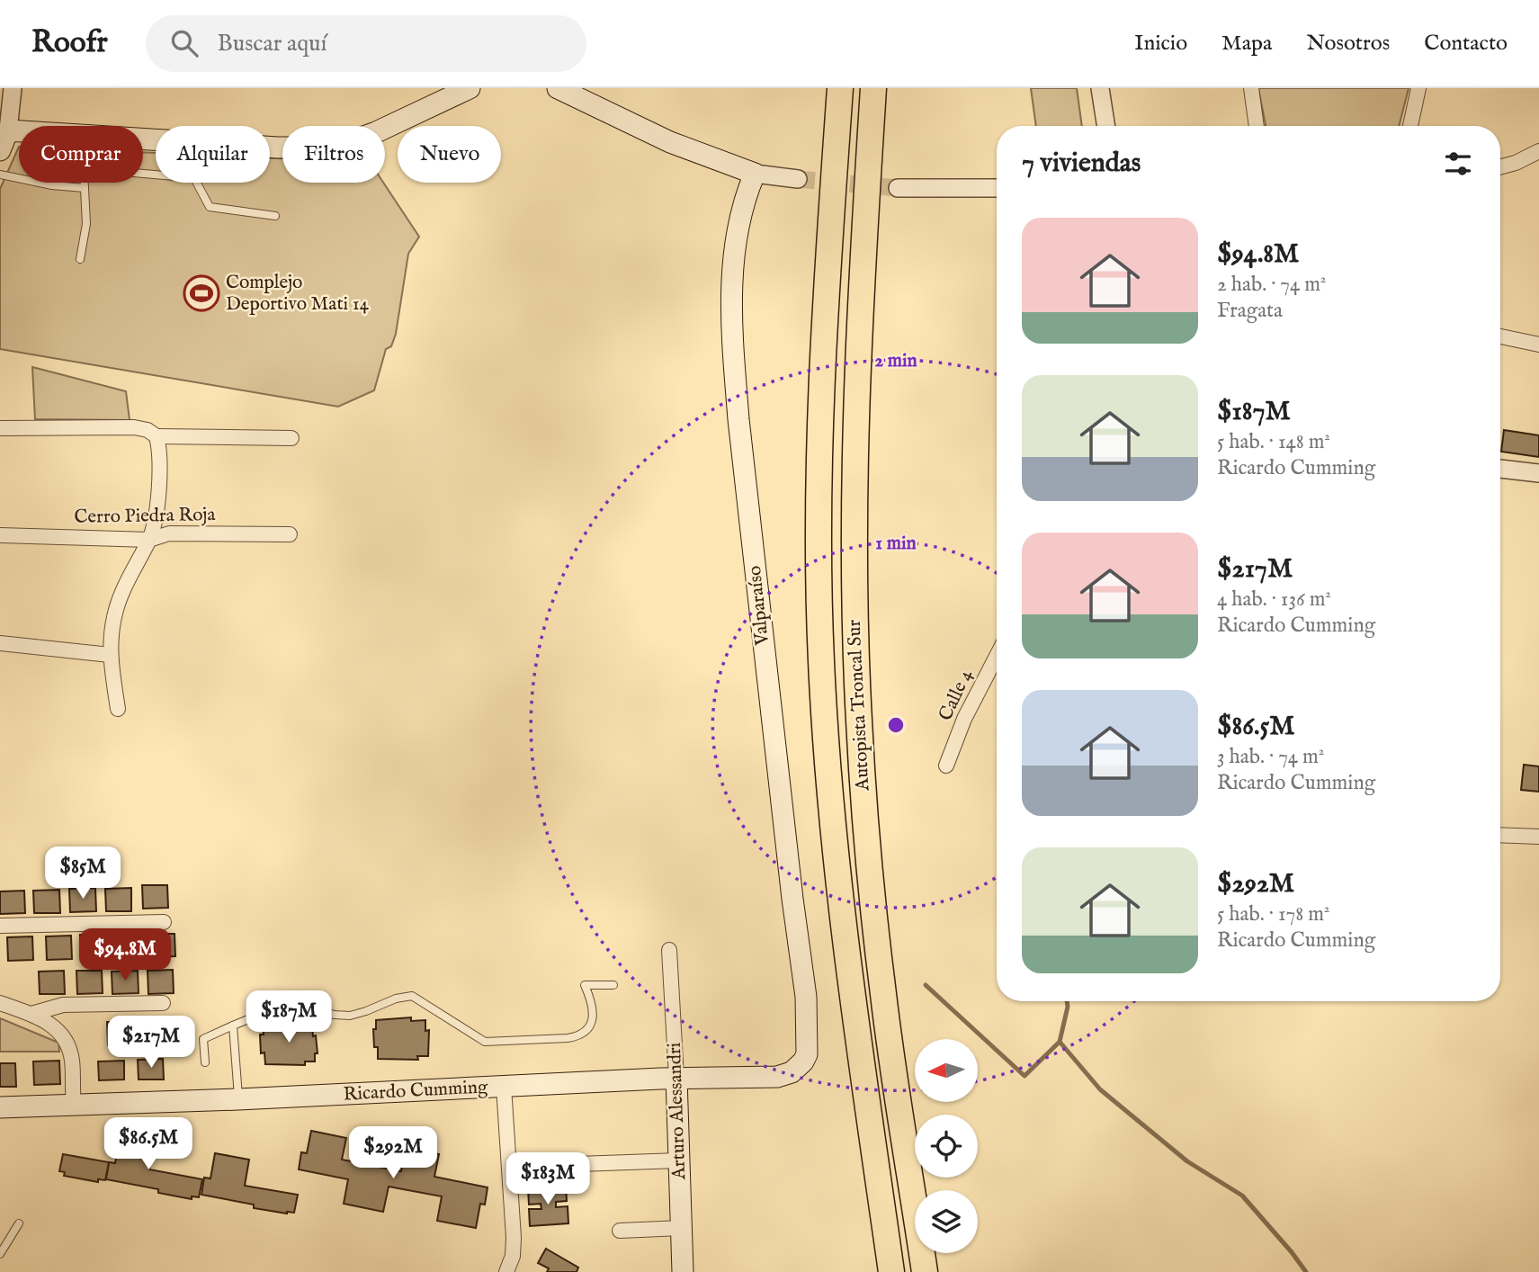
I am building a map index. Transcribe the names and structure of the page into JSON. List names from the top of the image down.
{
  "streets": {
    "highway": ["Autopista Troncal Sur"],
    "main road": ["Valparaíso", "Ricardo Cumming", "Arturo Alessandri"],
    "street": ["Cerro Piedra Roja", "Calle 4"]
  },
  "crossings": [
    ["Valparaíso", "Ricardo Cumming"],
    ["Ricardo Cumming", "Arturo Alessandri"]
  ],
  "places": {
    "sports": ["Complejo Deportivo Mati 14"]
  },
  "north": "left",
  "page": {
    "header": "Roofr",
    "search": "Buscar aquí",
    "nav": [
      "Inicio",
      "Mapa",
      "Nosotros",
      "Contacto"
    ],
    "chip": [
      "Comprar",
      "Alquilar",
      "Filtros",
      "Nuevo"
    ],
    "heading": "7 viviendas",
    "list": [
      {
        "name": "$94.8M",
        "note": "2 hab. · 74 m² · Fragata"
      },
      {
        "name": "$187M",
        "note": "5 hab. · 148 m² · Ricardo Cumming"
      },
      {
        "name": "$217M",
        "note": "4 hab. · 136 m² · Ricardo Cumming"
      },
      {
        "name": "$86.5M",
        "note": "3 hab. · 74 m² · Ricardo Cumming"
      },
      {
        "name": "$292M",
        "note": "5 hab. · 178 m² · Ricardo Cumming"
      }
    ],
    "price": [
      "$85M",
      "$94.8M",
      "$187M",
      "$217M",
      "$86.5M",
      "$292M",
      "$183M"
    ]
  },
  "rings": ["2 min", "1 min"]
}
